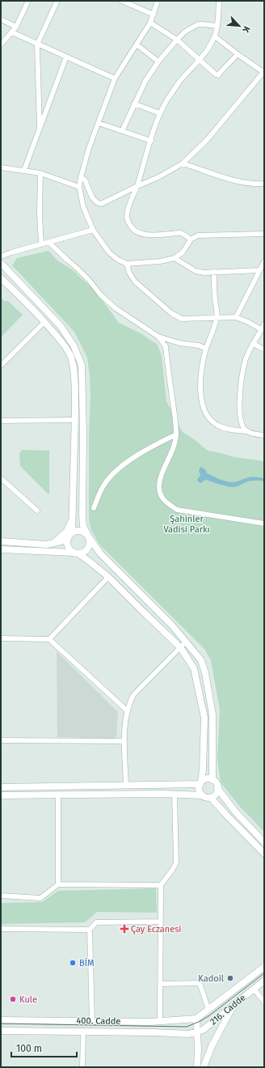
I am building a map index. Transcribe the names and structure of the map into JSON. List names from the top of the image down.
{
  "streets": {
    "street": ["216. Cadde", "400. Cadde"]
  },
  "crossings": [
    ["216. Cadde", "400. Cadde"]
  ],
  "parks": ["Şahinler Vadisi Parkı"],
  "places": {
    "health": ["Çay Eczanesi"],
    "other": ["BİM", "Kadoil", "Kule"]
  },
  "scale_bar": "100 m",
  "north": "bottom right"
}
